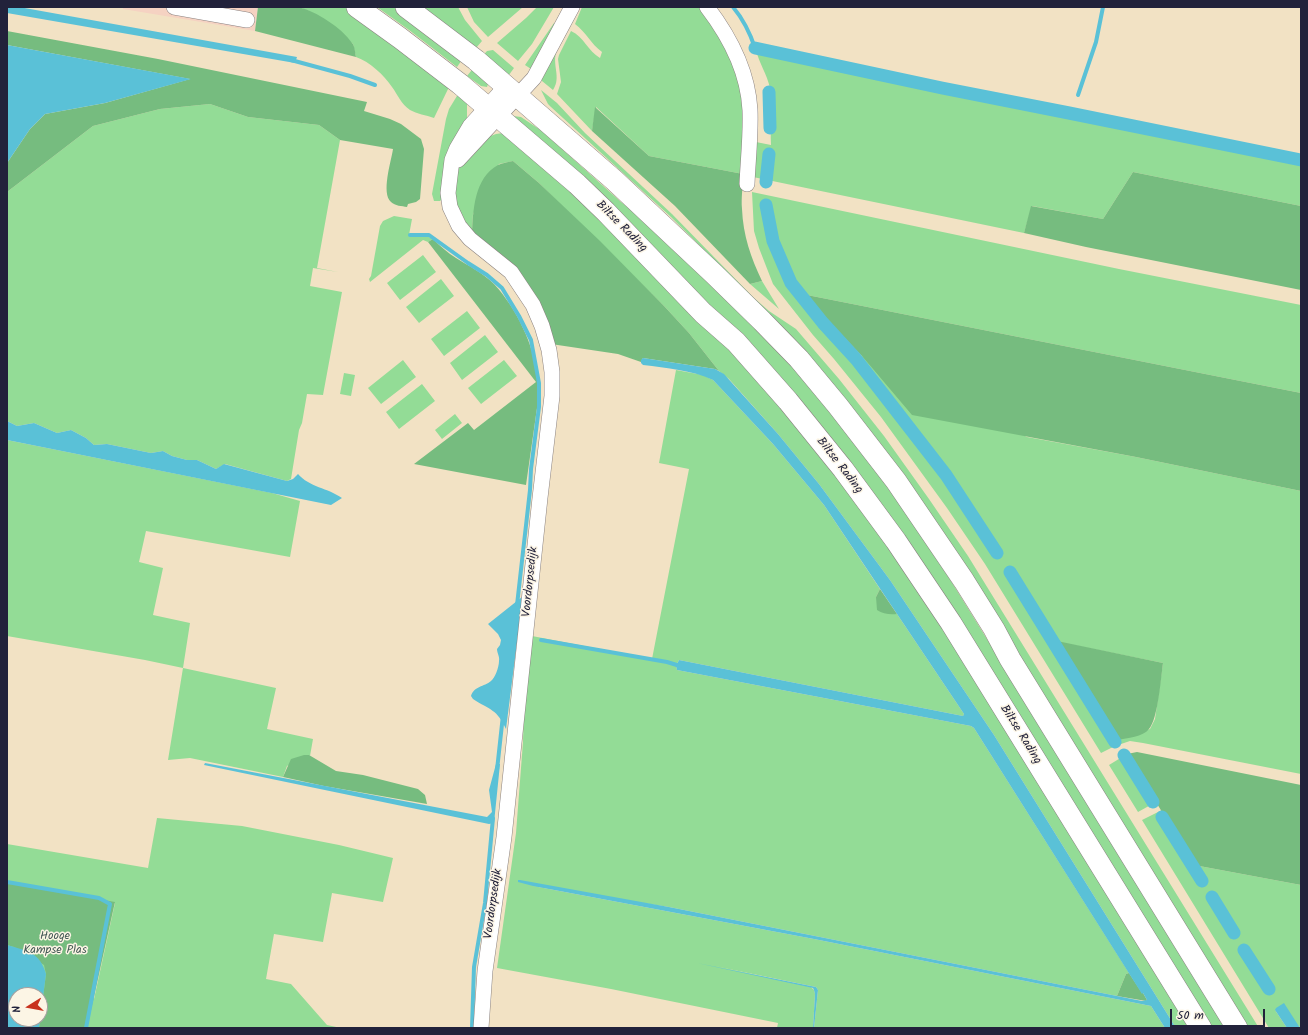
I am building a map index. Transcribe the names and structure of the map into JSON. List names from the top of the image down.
{
  "streets": {
    "main road": ["Biltse Rading"],
    "street": ["Voordorpsedijk"]
  },
  "crossings": [
    ["Biltse Rading", "Voordorpsedijk"]
  ],
  "parks": ["Hooge Kampse Plas"],
  "scale_bar": "50 m",
  "north": "left"
}
